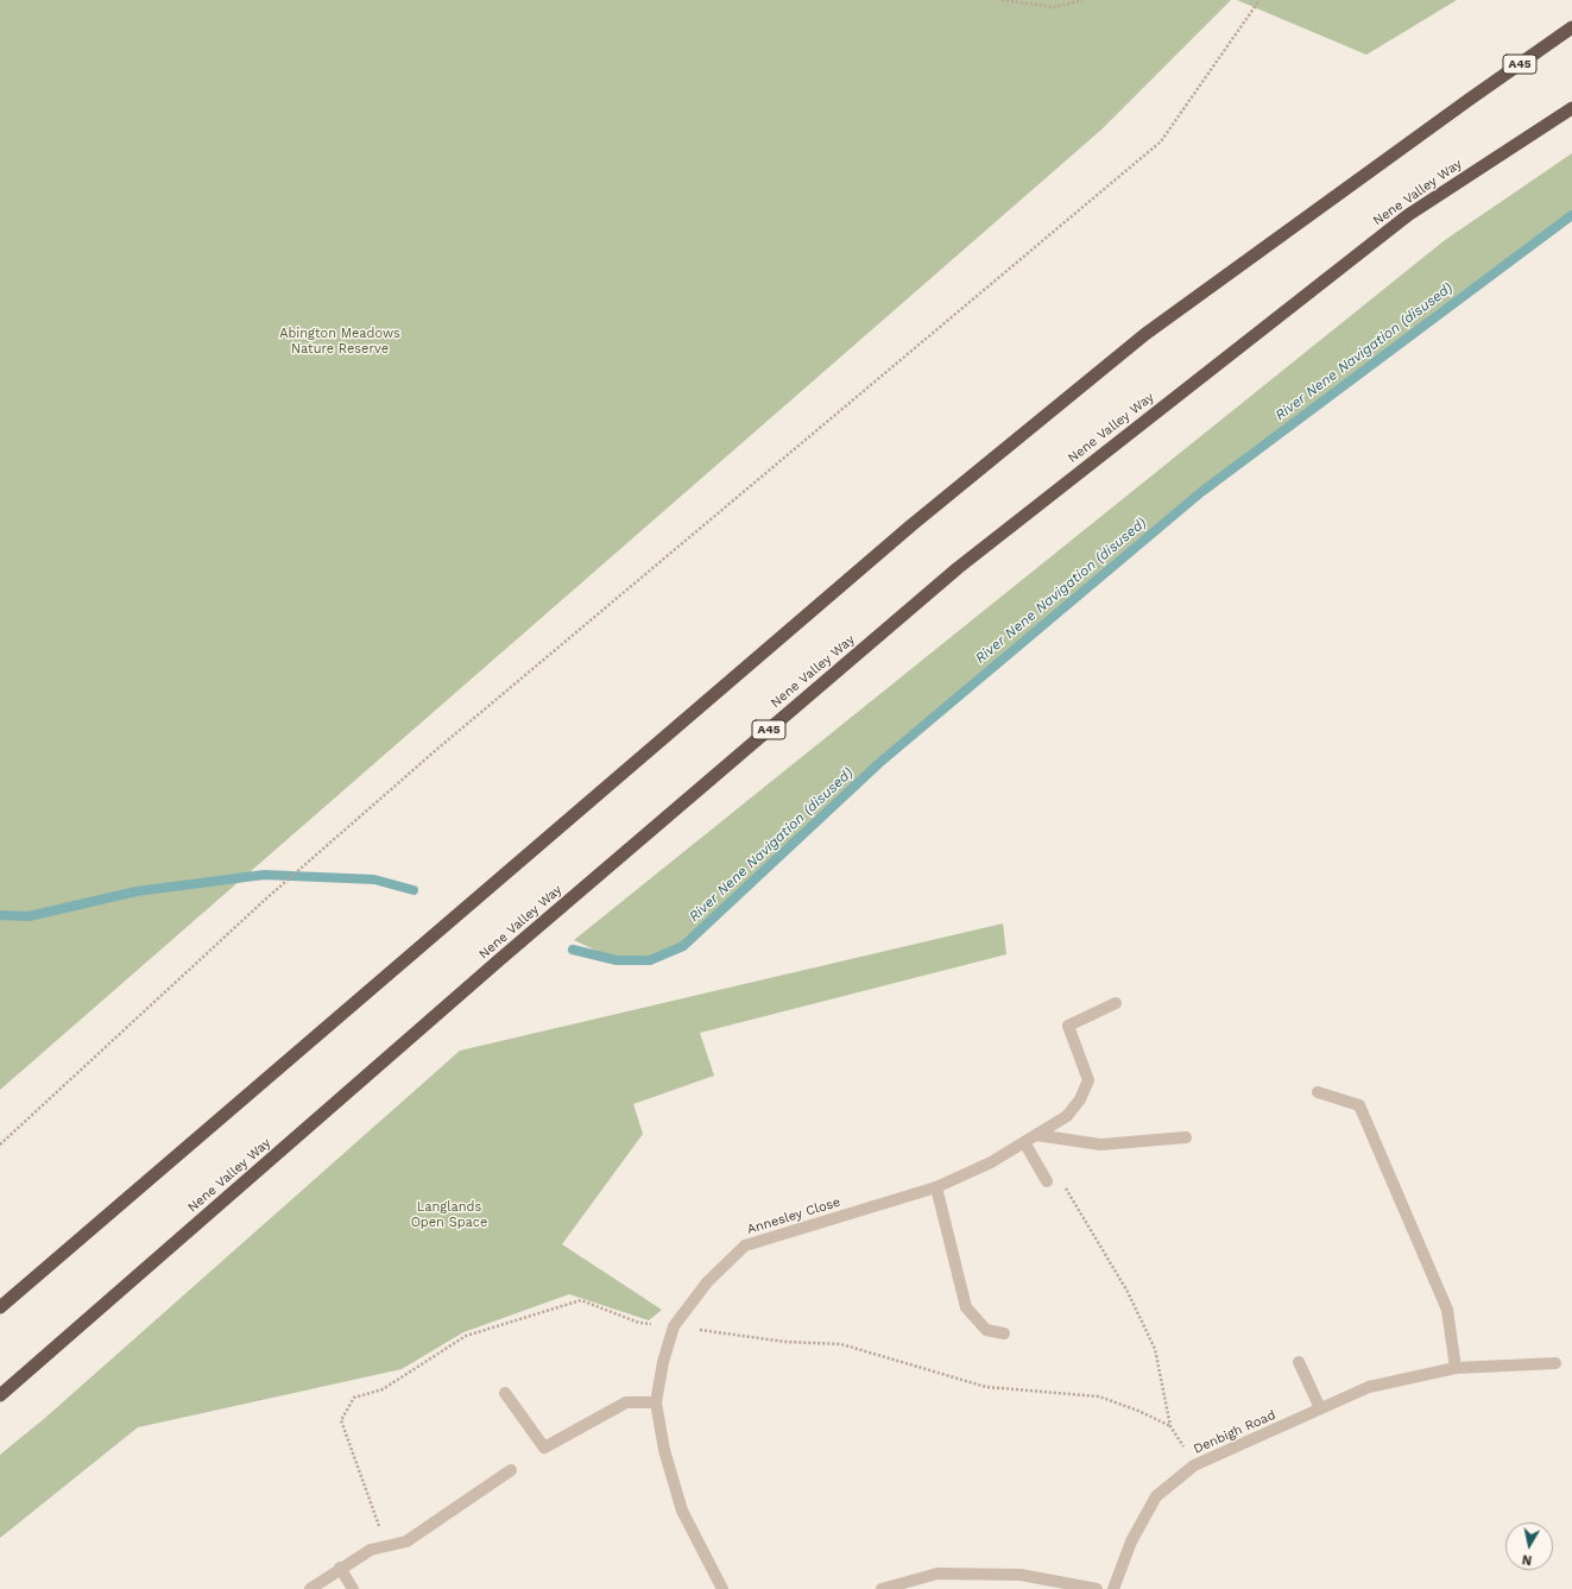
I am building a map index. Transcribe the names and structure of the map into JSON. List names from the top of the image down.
{
  "streets": {
    "highway": ["A45", "Nene Valley Way"],
    "street": ["Annesley Close", "Denbigh Road"]
  },
  "water": ["River Nene Navigation (disused)"],
  "parks": ["Abington Meadows Nature Reserve", "Langlands Open Space"],
  "north": "bottom"
}
